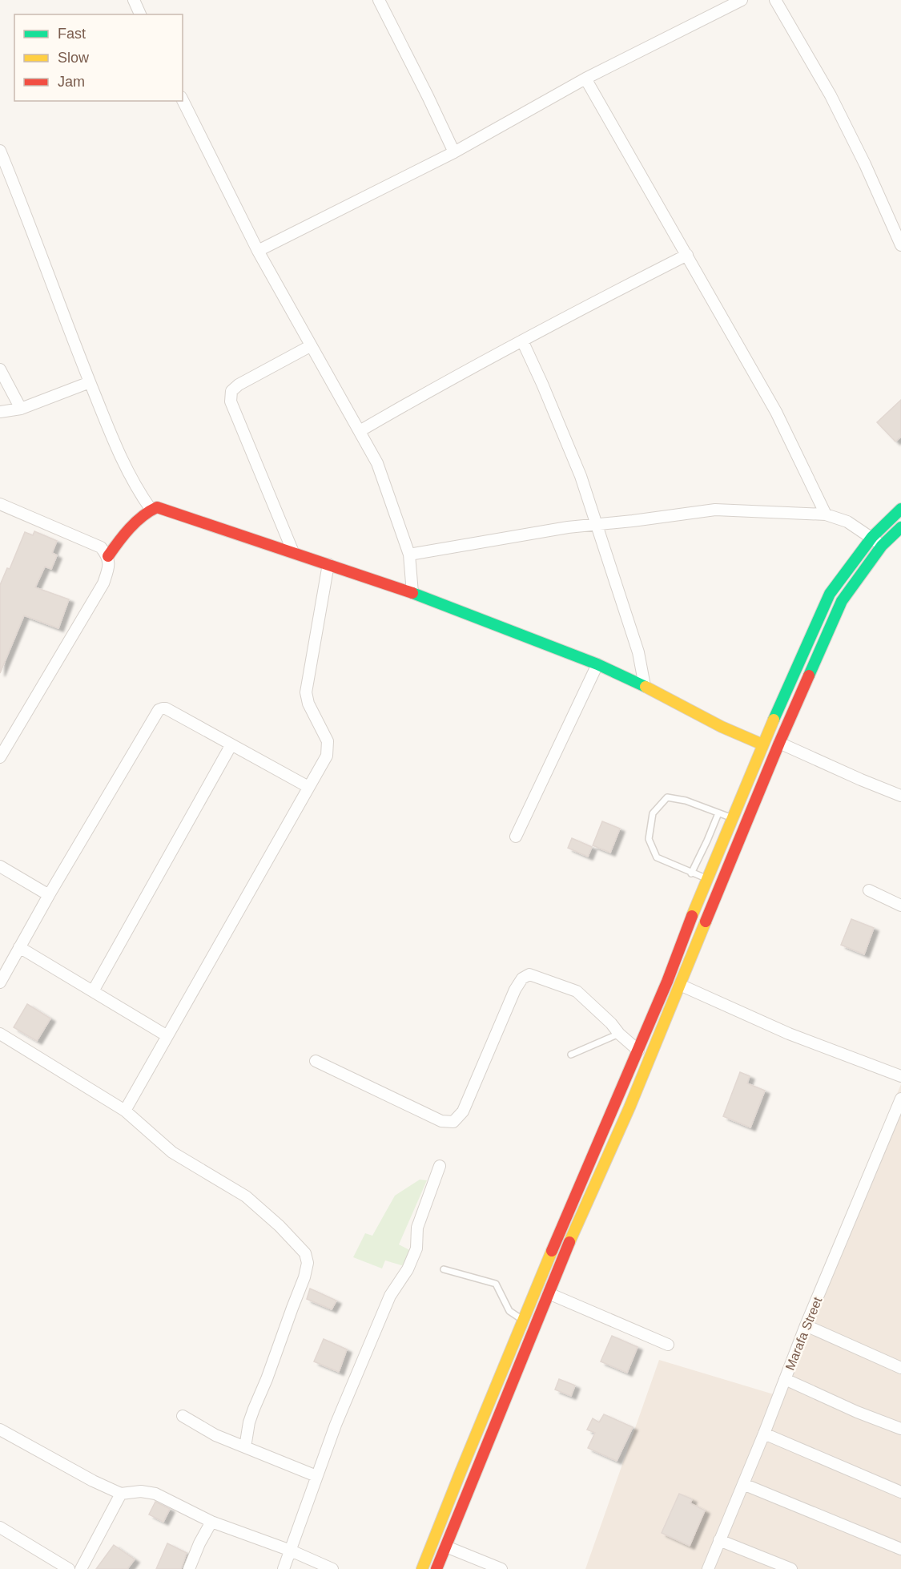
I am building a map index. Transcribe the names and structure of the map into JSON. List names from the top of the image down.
{
  "streets": {
    "street": ["Marafa Street"]
  },
  "legend": ["Fast", "Slow", "Jam"]
}
